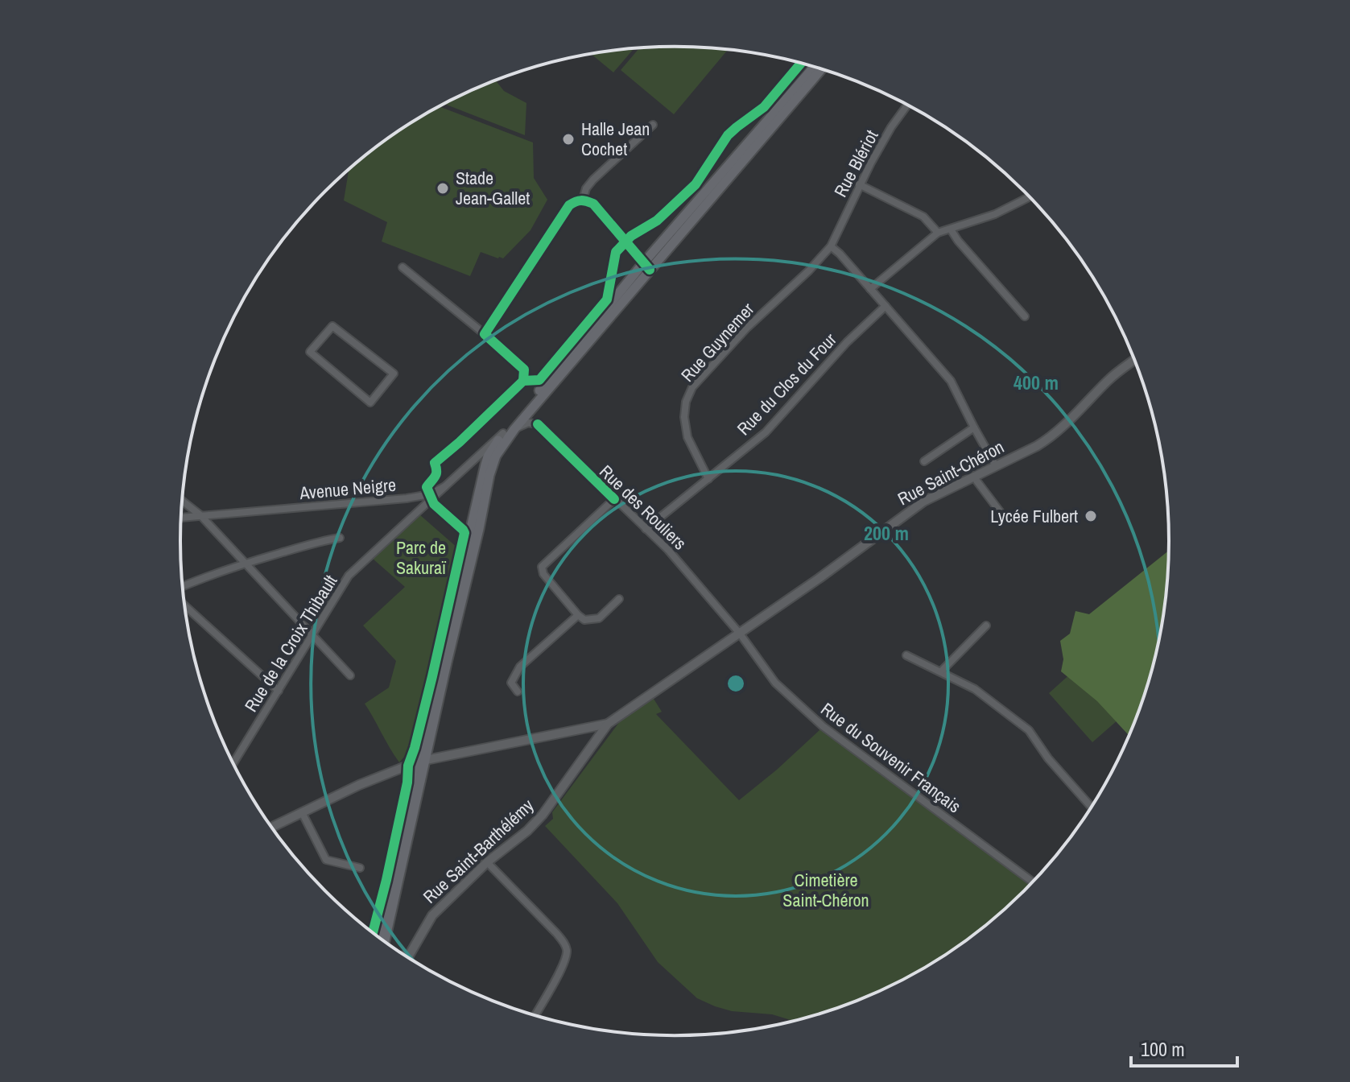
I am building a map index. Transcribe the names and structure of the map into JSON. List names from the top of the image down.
{
  "streets": {
    "street": [
      "Rue Blériot",
      "Rue Guynemer",
      "Rue du Clos du Four",
      "Rue Saint-Chéron",
      "Avenue Neigre",
      "Rue des Rouliers",
      "Rue de la Croix Thibault",
      "Rue du Souvenir Français",
      "Rue Saint-Barthélémy"
    ]
  },
  "crossings": [
    ["Rue Blériot", "Rue Guynemer"],
    ["Rue Guynemer", "Rue du Clos du Four"],
    ["Rue du Clos du Four", "Rue des Rouliers"],
    ["Rue Saint-Chéron", "Rue des Rouliers"],
    ["Rue Saint-Chéron", "Rue du Souvenir Français"],
    ["Rue Saint-Chéron", "Rue Saint-Barthélémy"],
    ["Avenue Neigre", "Rue de la Croix Thibault"],
    ["Rue des Rouliers", "Rue du Souvenir Français"]
  ],
  "parks": ["Parc de Sakuraï", "Cimetière Saint-Chéron"],
  "places": ["Halle Jean Cochet", "Stade Jean-Gallet", "Lycée Fulbert"],
  "scale_bar": "100 m",
  "rings": ["400 m", "200 m"]
}
